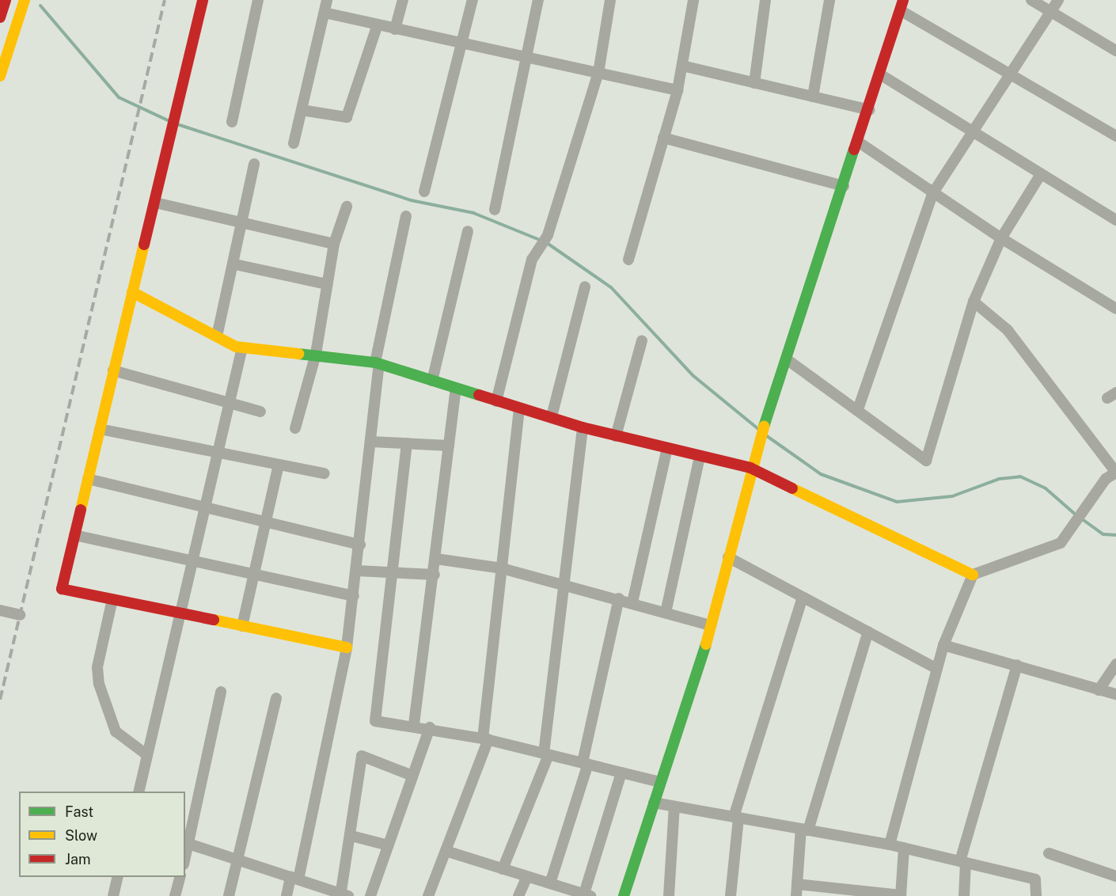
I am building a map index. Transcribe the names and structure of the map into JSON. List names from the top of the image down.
{
  "legend": ["Fast", "Slow", "Jam"]
}
